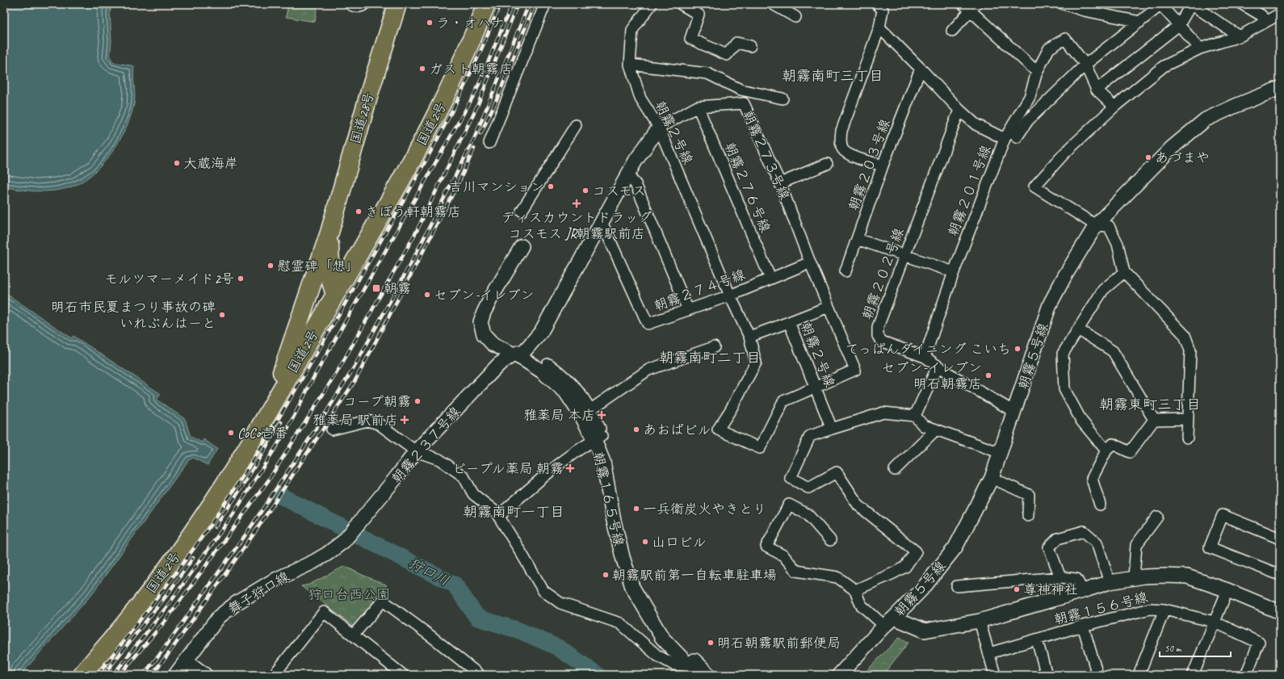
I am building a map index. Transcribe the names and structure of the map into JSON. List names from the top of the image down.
{
  "streets": {
    "highway": ["国道28号", "国道2号"],
    "street": [
      "朝霧２号線",
      "朝霧２７３号線",
      "朝霧２０３号線",
      "朝霧２７６号線",
      "朝霧２０１号線",
      "朝霧２０２号線",
      "朝霧２７４号線",
      "朝霧５号線",
      "朝霧２３７号線",
      "朝霧１６５号線",
      "舞子狩口線",
      "朝霧１５６号線"
    ]
  },
  "crossings": [
    ["国道28号", "国道2号"],
    ["朝霧２号線", "朝霧２７３号線"],
    ["朝霧２号線", "朝霧２７４号線"],
    ["朝霧２７３号線", "朝霧２７６号線"],
    ["朝霧２７３号線", "朝霧２７４号線"],
    ["朝霧２７３号線", "朝霧２３７号線"],
    ["朝霧２７３号線", "朝霧１６５号線"],
    ["朝霧２０３号線", "朝霧２０１号線"],
    ["朝霧２７６号線", "朝霧２７４号線"],
    ["朝霧２０１号線", "朝霧２０２号線"],
    ["朝霧２０２号線", "朝霧５号線"],
    ["朝霧２３７号線", "朝霧１６５号線"],
    ["朝霧２３７号線", "舞子狩口線"]
  ],
  "districts": [
    "朝霧南町三丁目",
    "朝霧南町二丁目",
    "朝霧東町三丁目",
    "朝霧南町一丁目"
  ],
  "water": ["狩口川"],
  "parks": ["狩口台西公園"],
  "places": {
    "other": [
      "ラ・オハナ",
      "ガスト朝霧店",
      "あづまや",
      "大蔵海岸",
      "吉川マンション",
      "コスモス",
      "きぼう軒朝霧店",
      "慰霊碑「想」",
      "モルツマーメイド2号",
      "セブン-イレブン",
      "明石市民夏まつり事故の碑 いれぶんはーと",
      "てっぱんダイニング こいち",
      "セブン-イレブン 明石朝霧店",
      "コープ朝霧",
      "あおばビル",
      "CoCo壱番",
      "一兵衛炭火やきとり",
      "山口ビル",
      "朝霧駅前第一自転車駐車場",
      "尊神神社",
      "明石朝霧駅前郵便局"
    ],
    "health": [
      "ディスカウントドラッグ コスモス JR朝霧駅前店",
      "雅薬局 本店",
      "雅薬局 駅前店",
      "ピープル薬局 朝霧"
    ],
    "transit": ["朝霧"]
  },
  "scale_bar": "50 m"
}
